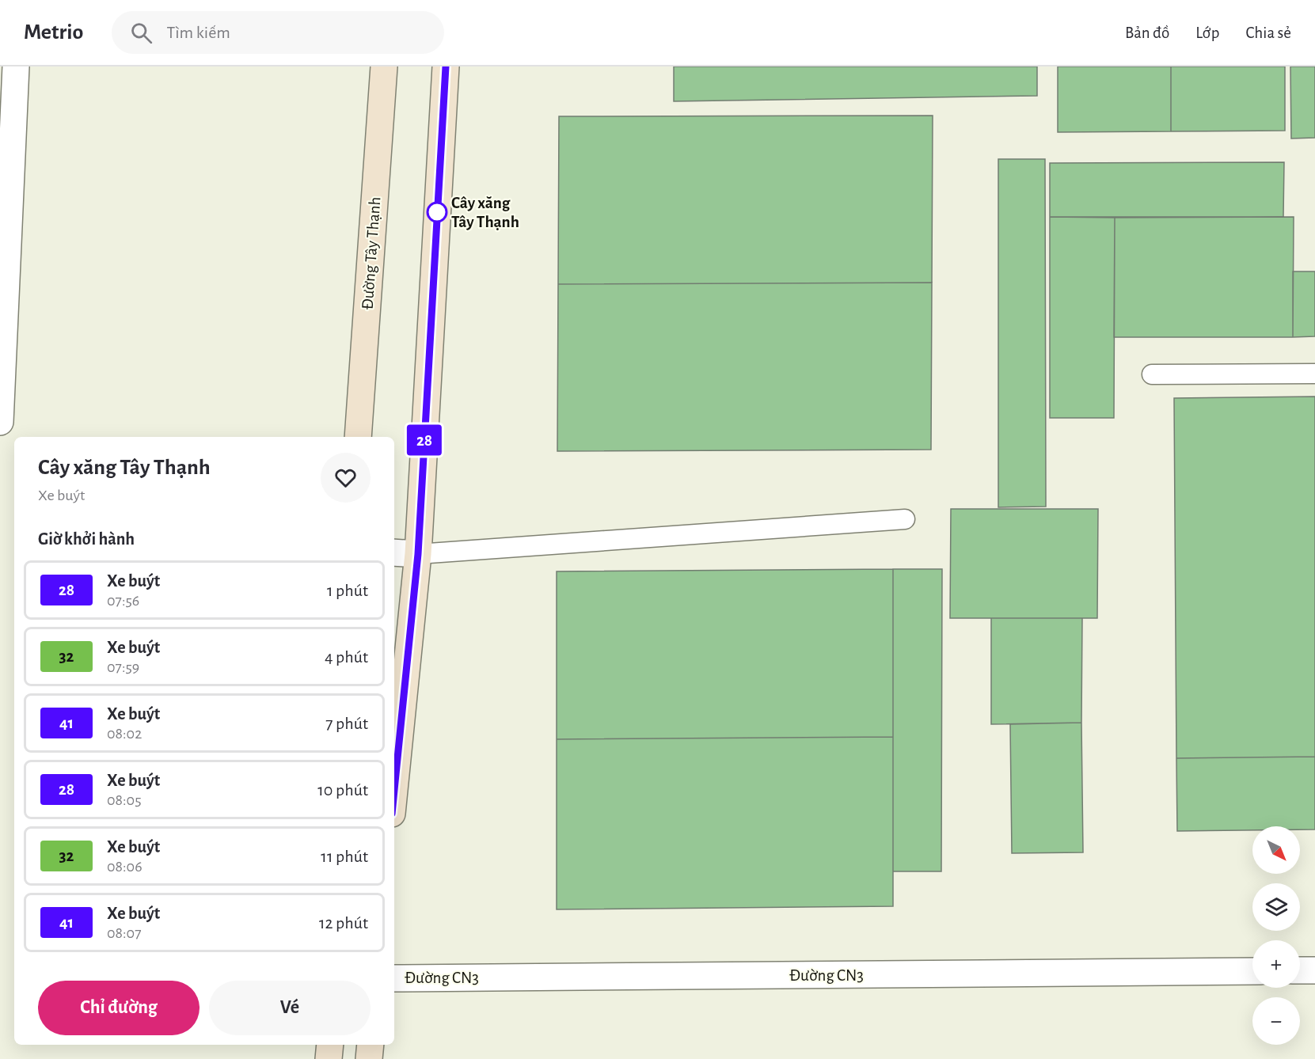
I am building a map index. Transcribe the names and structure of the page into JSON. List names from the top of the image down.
{
  "streets": {
    "street": ["Đường Tây Thạnh", "Đường CN3"]
  },
  "places": ["Cây xăng Tây Thạnh"],
  "lines": ["bus line 28"],
  "north": "bottom right",
  "page": {
    "header": "Metrio",
    "search": "Tìm kiếm",
    "nav": ["Bản đồ", "Lớp", "Chia sẻ"],
    "on_map": "28",
    "heading": [
      ["Cây xăng Tây Thạnh", "Xe buýt"],
      "Giờ khởi hành"
    ],
    "list": [
      {
        "mark": "28",
        "name": "Xe buýt",
        "note": "07:56",
        "value": "1 phút"
      },
      {
        "mark": "32",
        "name": "Xe buýt",
        "note": "07:59",
        "value": "4 phút"
      },
      {
        "mark": "41",
        "name": "Xe buýt",
        "note": "08:02",
        "value": "7 phút"
      },
      {
        "mark": "28",
        "name": "Xe buýt",
        "note": "08:05",
        "value": "10 phút"
      },
      {
        "mark": "32",
        "name": "Xe buýt",
        "note": "08:06",
        "value": "11 phút"
      },
      {
        "mark": "41",
        "name": "Xe buýt",
        "note": "08:07",
        "value": "12 phút"
      }
    ],
    "map_buttons": ["+", "−"],
    "buttons": ["Chỉ đường", "Vé"]
  }
}
